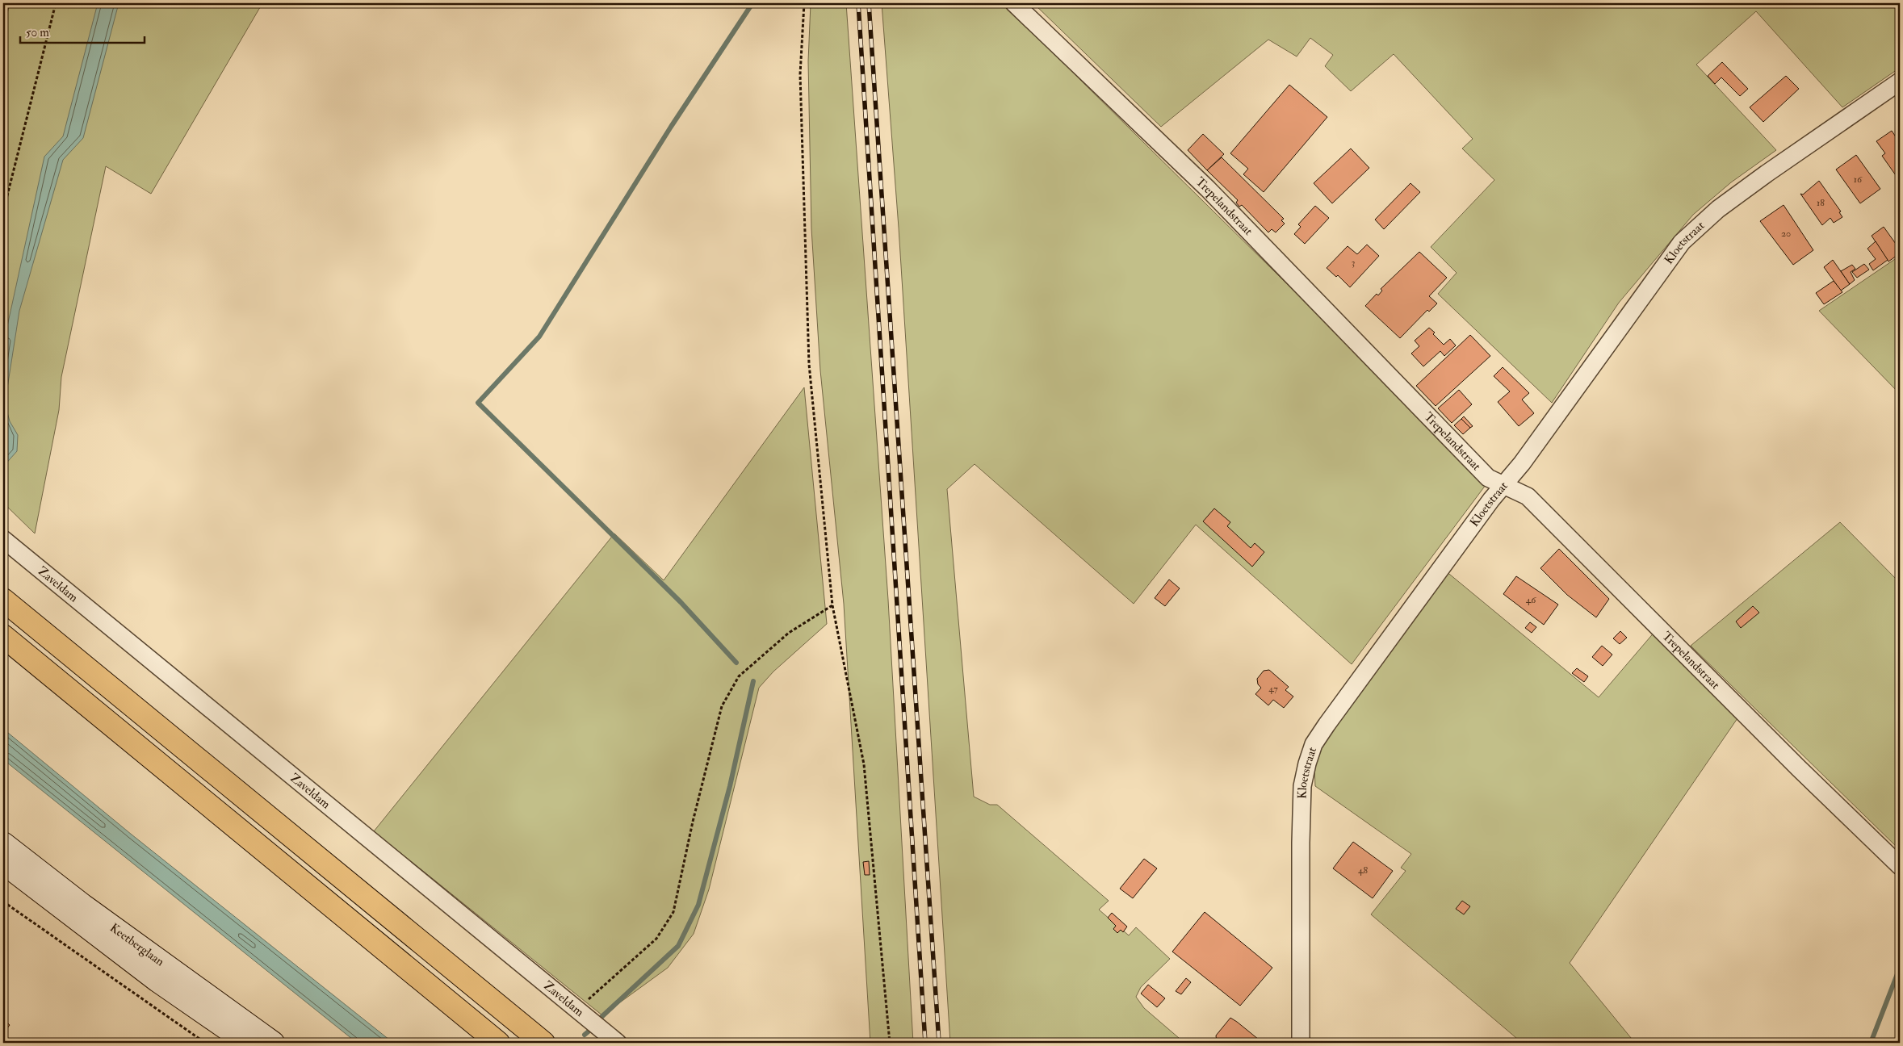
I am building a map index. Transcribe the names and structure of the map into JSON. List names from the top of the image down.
{
  "streets": {
    "main road": ["Keetberglaan"],
    "street": ["Trepelandstraat", "Kloetstraat", "Zaveldam"]
  },
  "crossings": [
    ["Trepelandstraat", "Kloetstraat"]
  ],
  "house_numbers": [
    "16",
    "18",
    "20",
    "3",
    "46",
    "47",
    "48"
  ],
  "scale_bar": "50 m"
}
